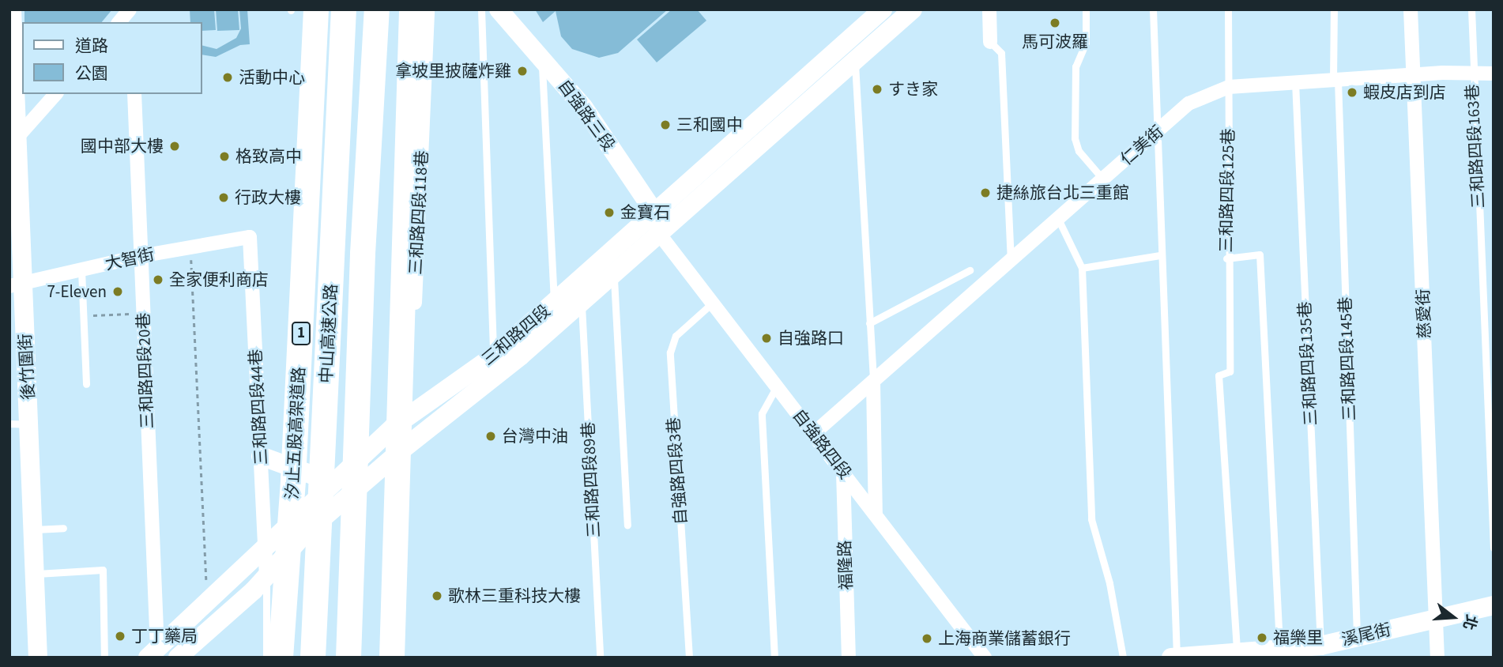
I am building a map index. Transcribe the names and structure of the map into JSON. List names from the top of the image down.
{
  "streets": {
    "highway": ["1", "中山高速公路", "汐止五股高架道路"],
    "main road": [
      "自強路三段",
      "三和路四段",
      "後竹圍街",
      "溪尾街"
    ],
    "street": [
      "仁美街",
      "三和路四段118巷",
      "大智街",
      "慈愛街",
      "三和路四段20巷",
      "三和路四段44巷",
      "自強路四段",
      "福隆路"
    ],
    "lane": [
      "三和路四段163巷",
      "三和路四段125巷",
      "三和路四段145巷",
      "三和路四段135巷",
      "自強路四段3巷",
      "三和路四段89巷"
    ]
  },
  "crossings": [
    ["自強路三段", "三和路四段"],
    ["自強路三段", "自強路四段"],
    ["仁美街", "三和路四段163巷"],
    ["仁美街", "三和路四段125巷"],
    ["仁美街", "慈愛街"],
    ["仁美街", "三和路四段145巷"],
    ["仁美街", "三和路四段135巷"],
    ["仁美街", "自強路四段"],
    ["三和路四段125巷", "溪尾街"],
    ["三和路四段118巷", "三和路四段"],
    ["大智街", "後竹圍街"],
    ["大智街", "三和路四段20巷"],
    ["大智街", "三和路四段44巷"],
    ["慈愛街", "溪尾街"],
    ["三和路四段", "三和路四段20巷"],
    ["三和路四段", "三和路四段44巷"],
    ["三和路四段", "自強路四段"],
    ["三和路四段", "三和路四段89巷"],
    ["三和路四段145巷", "溪尾街"],
    ["三和路四段135巷", "溪尾街"],
    ["自強路四段", "自強路四段3巷"],
    ["自強路四段", "福隆路"]
  ],
  "places": [
    "馬可波羅",
    "拿坡里披薩炸雞",
    "活動中心",
    "すき家",
    "蝦皮店到店",
    "三和國中",
    "國中部大樓",
    "格致高中",
    "捷絲旅台北三重館",
    "行政大樓",
    "金寶石",
    "全家便利商店",
    "7-Eleven",
    "自強路口",
    "台灣中油",
    "歌林三重科技大樓",
    "丁丁藥局",
    "福樂里",
    "上海商業儲蓄銀行"
  ],
  "legend": ["道路", "公園"],
  "north": "right"
}
